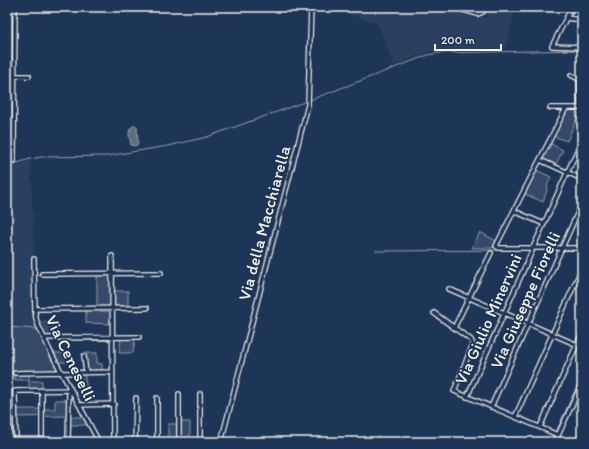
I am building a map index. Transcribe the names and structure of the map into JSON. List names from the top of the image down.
{
  "streets": {
    "street": [
      "Via della Macchiarella",
      "Via Giuseppe Fiorelli",
      "Via Giulio Minervini",
      "Via Ceneselli"
    ]
  },
  "scale_bar": "200 m"
}
